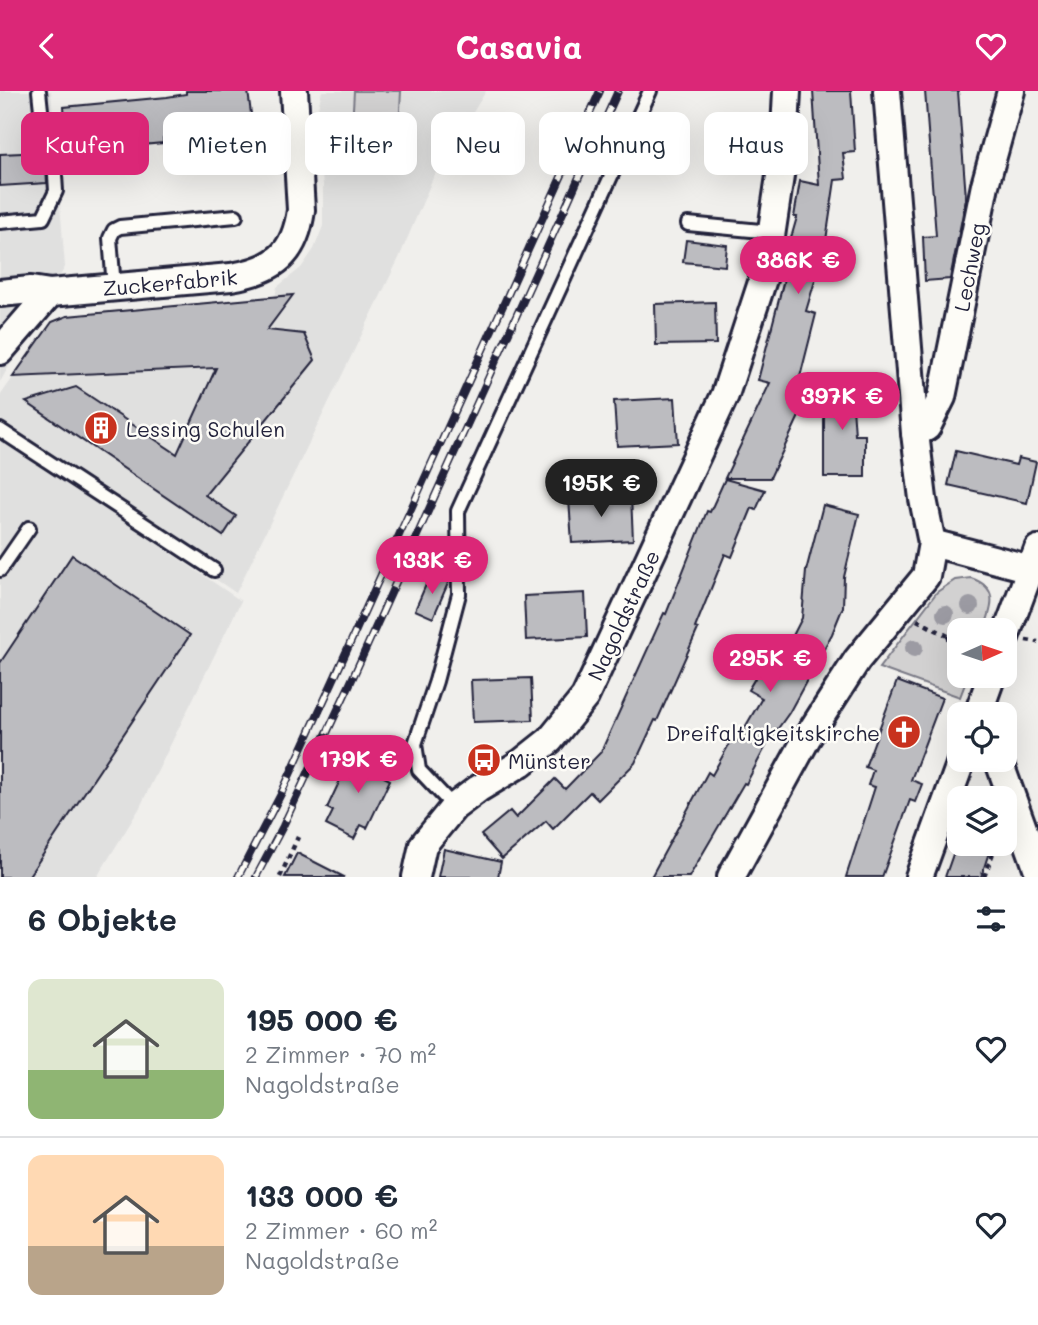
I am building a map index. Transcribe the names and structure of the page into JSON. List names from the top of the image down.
{
  "streets": {
    "street": ["Lechweg", "Zuckerfabrik", "Nagoldstraße"]
  },
  "places": {
    "building": ["Lessing Schulen"],
    "church": ["Dreifaltigkeitskirche"],
    "bus stop": ["Münster"]
  },
  "north": "right",
  "page": {
    "header": "Casavia",
    "chip": [
      "Kaufen",
      "Mieten",
      "Filter",
      "Neu",
      "Wohnung",
      "Haus"
    ],
    "price": [
      "386K €",
      "397K €",
      "195K €",
      "133K €",
      "295K €",
      "179K €"
    ],
    "heading": "6 Objekte",
    "list": [
      {
        "name": "195 000 €",
        "note": "2 Zimmer · 70 m² · Nagoldstraße"
      },
      {
        "name": "133 000 €",
        "note": "2 Zimmer · 60 m² · Nagoldstraße"
      }
    ]
  }
}
